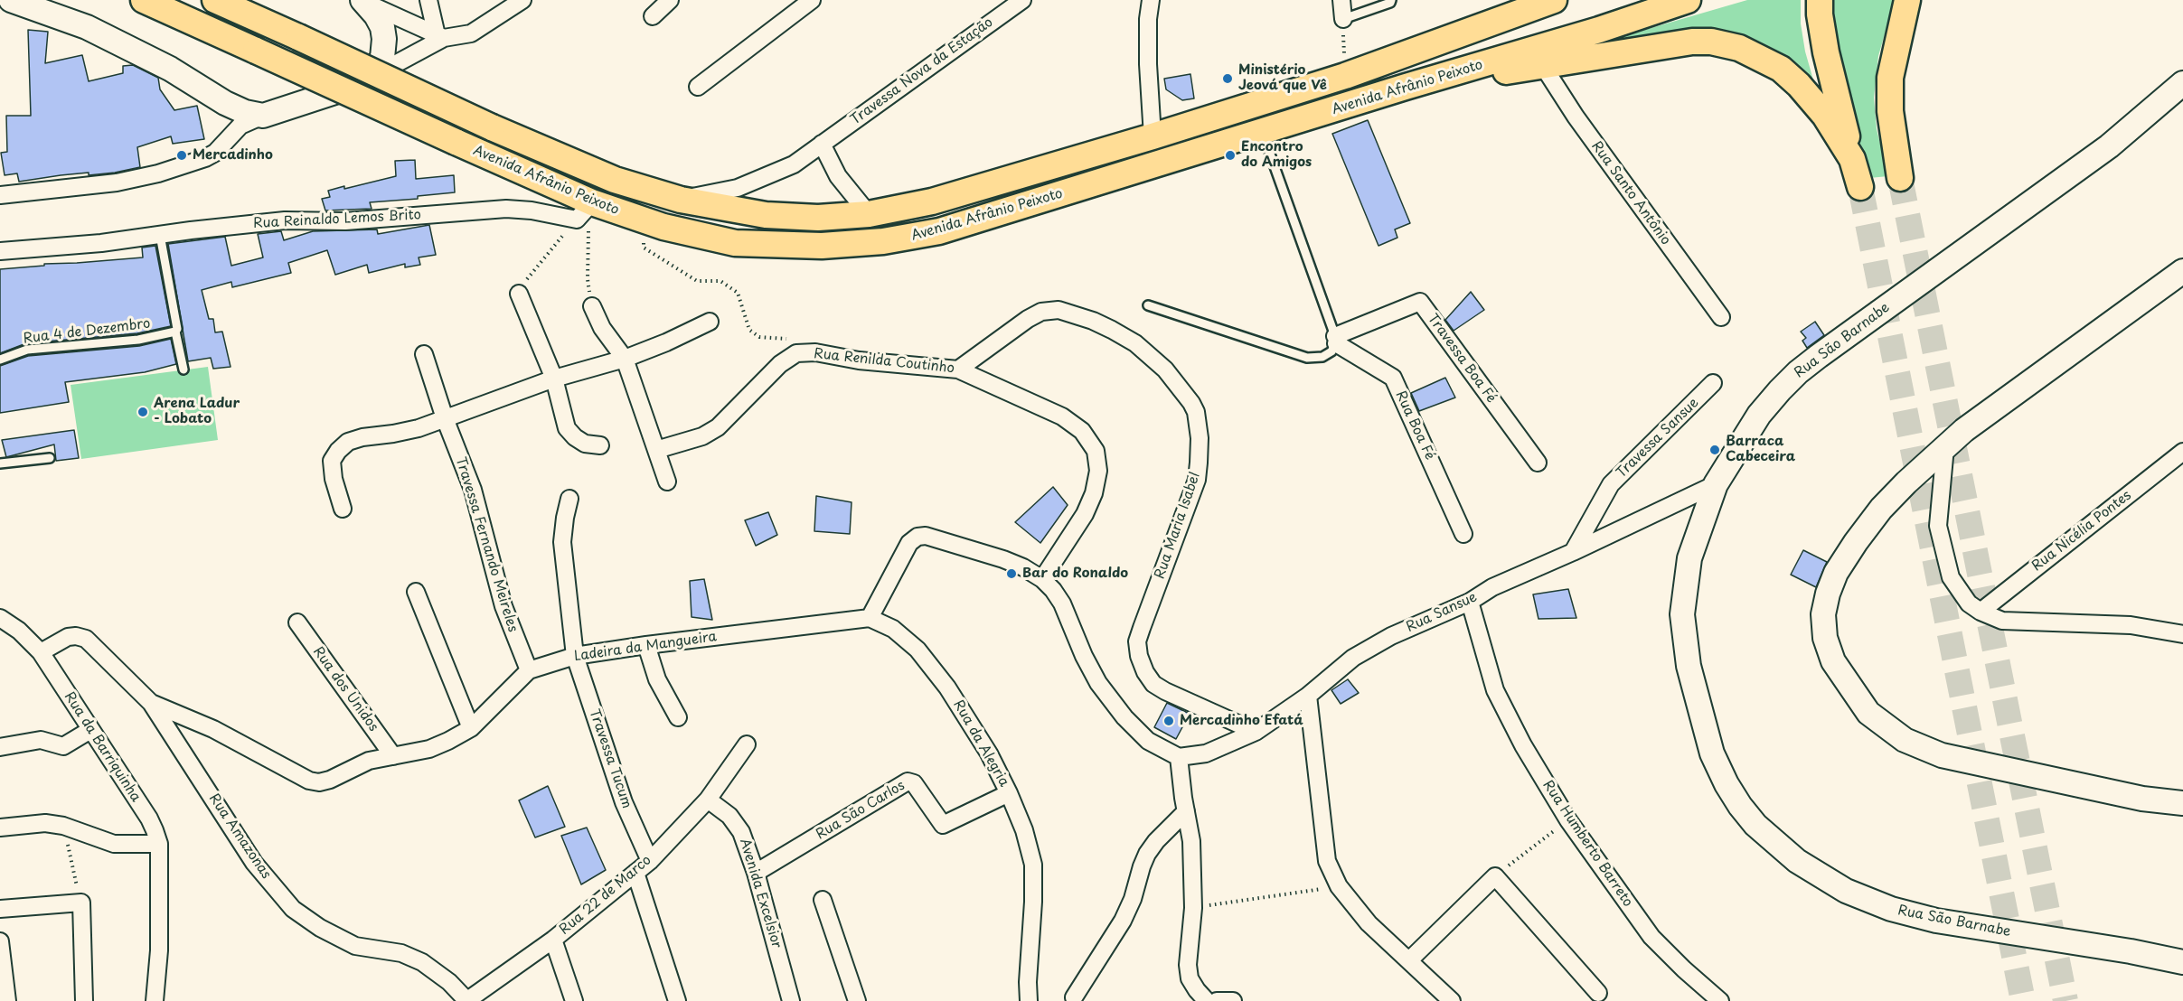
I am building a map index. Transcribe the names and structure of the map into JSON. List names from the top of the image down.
{
  "streets": {
    "main road": ["Avenida Afrânio Peixoto"],
    "street": [
      "Travessa Nova da Estação",
      "Rua Santo Antônio",
      "Rua Reinaldo Lemos Brito",
      "Rua São Barnabe",
      "Travessa Boa Fé",
      "Rua Renilda Coutinho",
      "Rua Boa Fé",
      "Travessa Sansue",
      "Rua Maria Isabel",
      "Rua Nicélia Pontes",
      "Travessa Fernando Meireles",
      "Rua Sansue",
      "Ladeira da Mangueira",
      "Rua dos Unidos",
      "Rua da Alegria",
      "Rua da Barriquinha",
      "Travessa Tucum",
      "Rua São Carlos",
      "Rua Amazonas",
      "Rua Humberto Barreto",
      "Avenida Excelsior",
      "Rua 22 de Marco"
    ],
    "lane": ["Rua 4 de Dezembro"]
  },
  "crossings": [
    ["Travessa Nova da Estação", "Avenida Afrânio Peixoto"],
    ["Avenida Afrânio Peixoto", "Rua Reinaldo Lemos Brito"],
    ["Rua São Barnabe", "Rua Sansue"],
    ["Travessa Boa Fé", "Rua Boa Fé"],
    ["Rua Renilda Coutinho", "Rua Maria Isabel"],
    ["Travessa Sansue", "Rua Sansue"],
    ["Rua Maria Isabel", "Rua Sansue"],
    ["Travessa Fernando Meireles", "Ladeira da Mangueira"],
    ["Rua Sansue", "Rua Humberto Barreto"],
    ["Ladeira da Mangueira", "Rua dos Unidos"],
    ["Ladeira da Mangueira", "Rua da Alegria"],
    ["Ladeira da Mangueira", "Travessa Tucum"],
    ["Ladeira da Mangueira", "Rua Amazonas"],
    ["Rua da Alegria", "Rua São Carlos"],
    ["Travessa Tucum", "Rua 22 de Marco"],
    ["Rua São Carlos", "Avenida Excelsior"],
    ["Rua Amazonas", "Rua 22 de Marco"],
    ["Avenida Excelsior", "Rua 22 de Marco"]
  ],
  "places": [
    "Ministério Jeová que Vê",
    "Mercadinho",
    "Encontro do Amigos",
    "Arena Ladur - Lobato",
    "Barraca Cabeceira",
    "Bar do Ronaldo",
    "Mercadinho Efatá"
  ]
}
